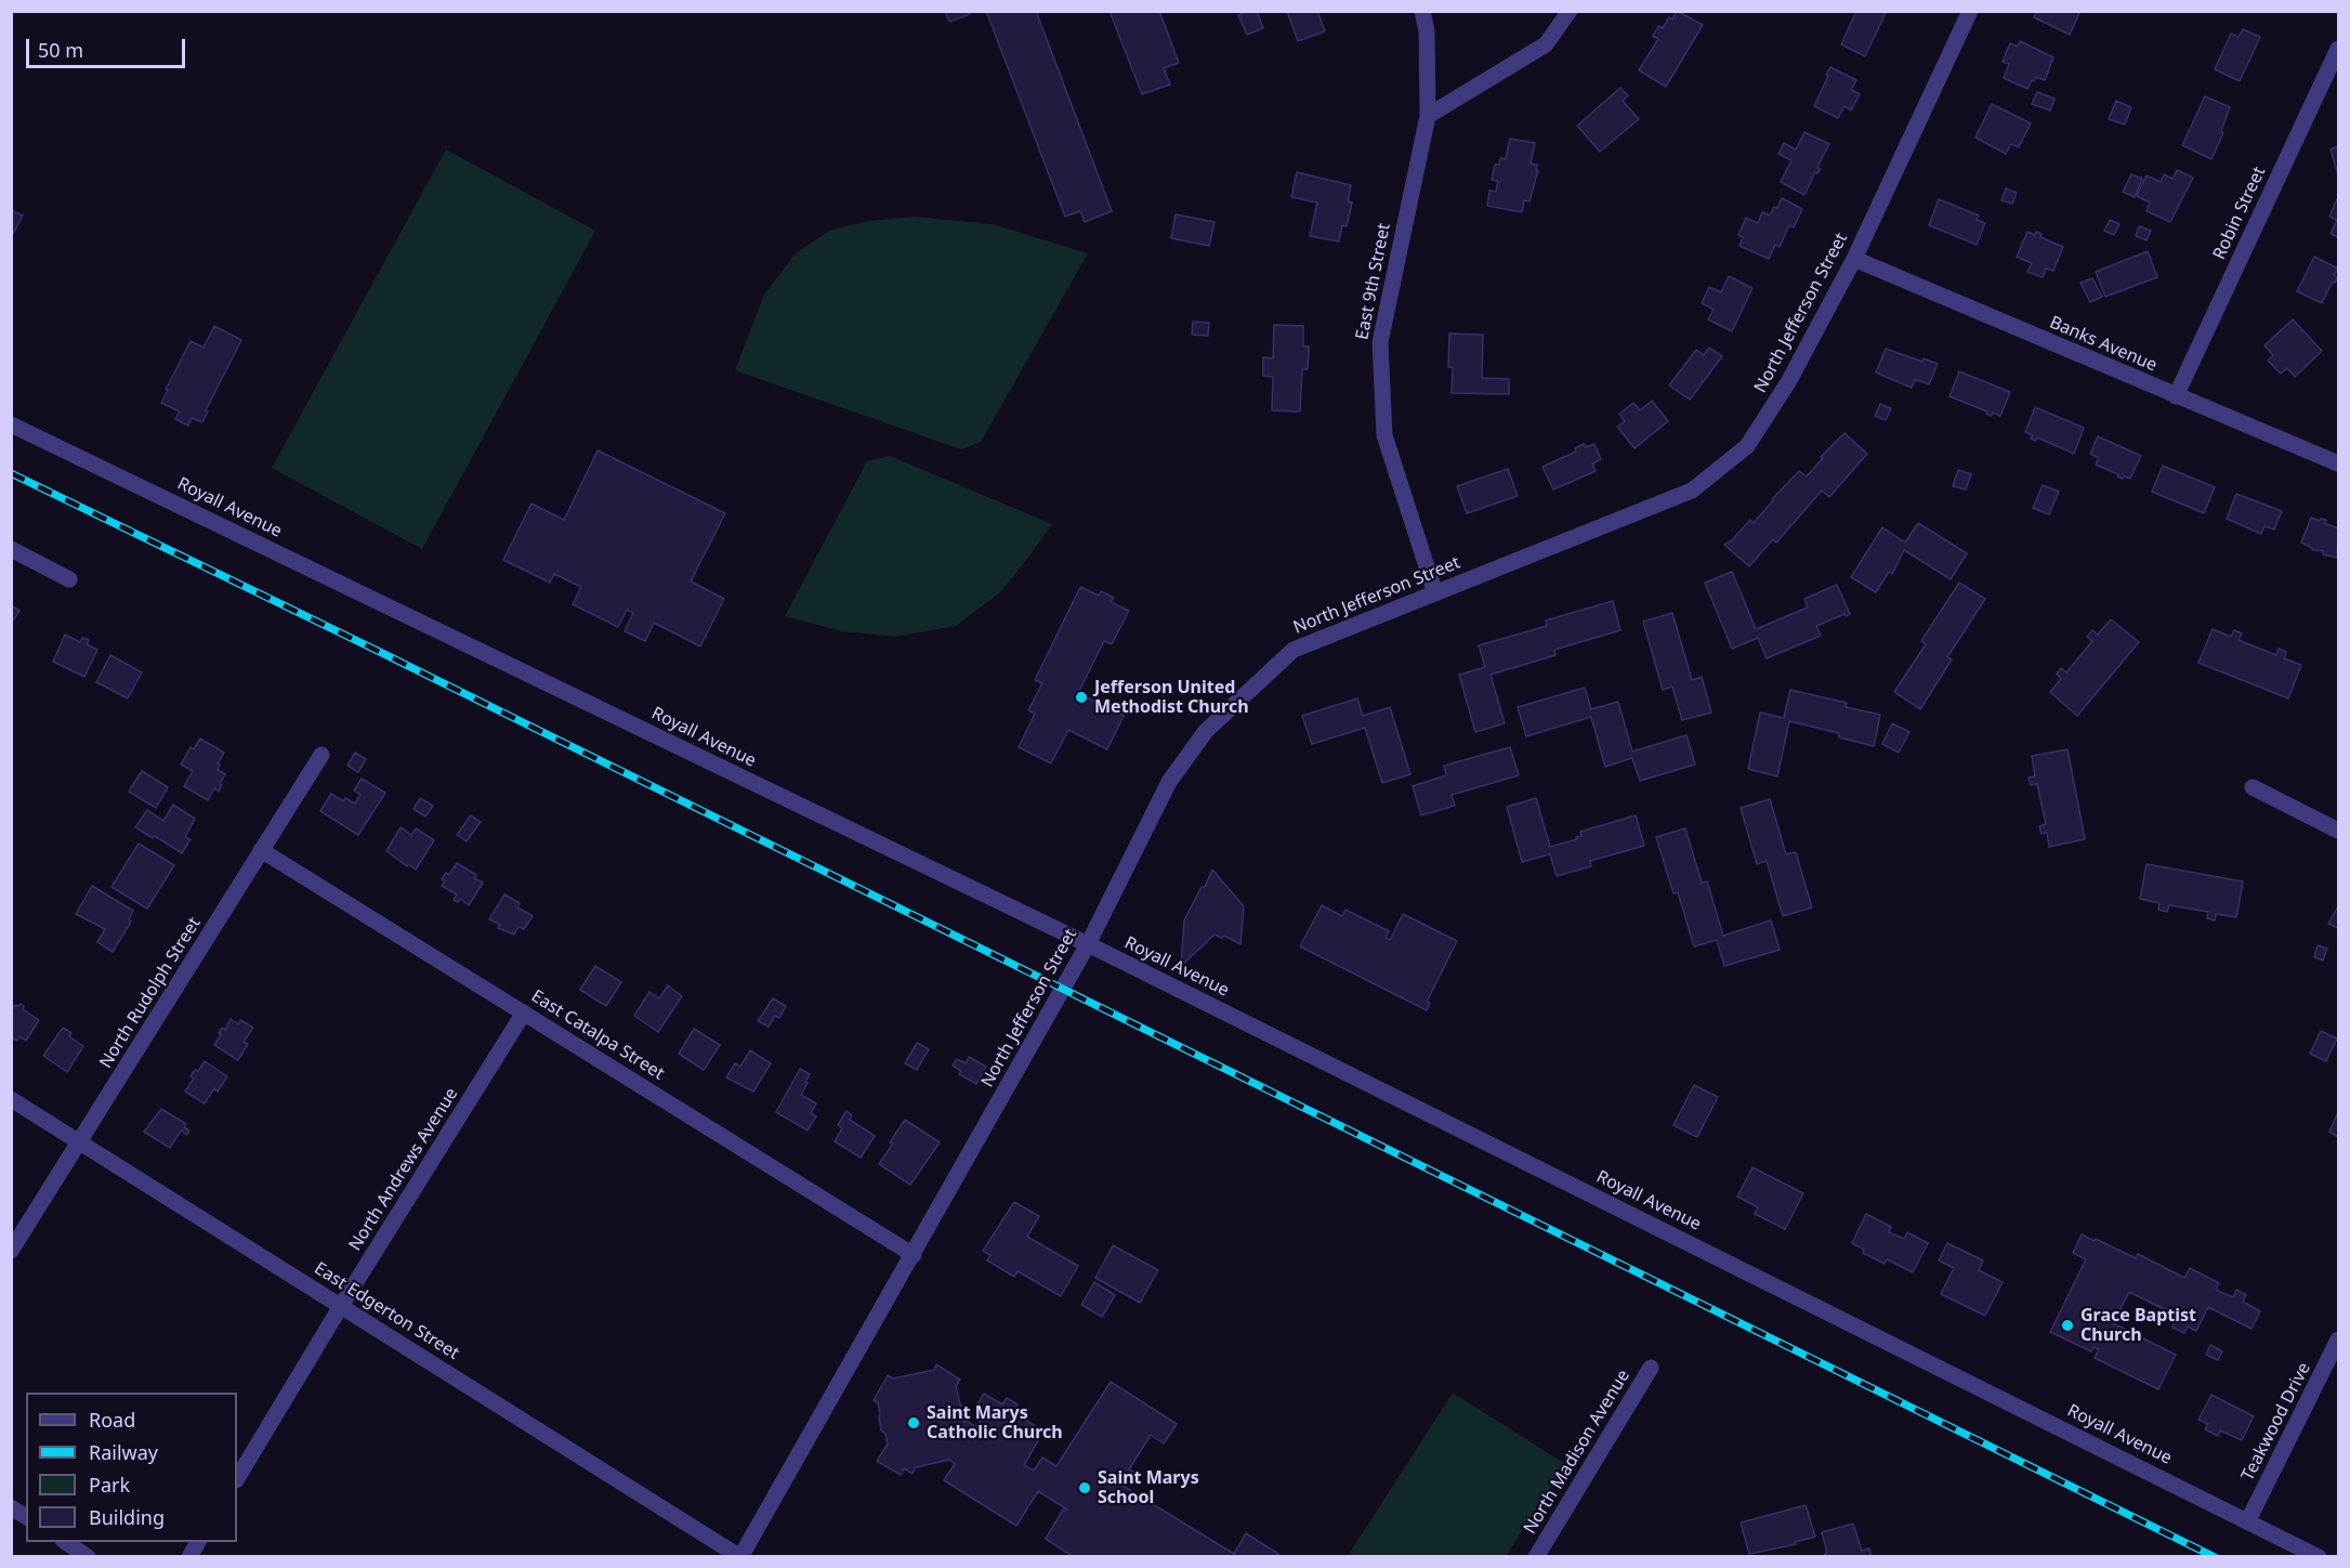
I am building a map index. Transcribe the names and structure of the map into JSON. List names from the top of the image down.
{
  "streets": {
    "street": [
      "Robin Street",
      "East 9th Street",
      "North Jefferson Street",
      "Banks Avenue",
      "Royall Avenue",
      "North Rudolph Street",
      "East Catalpa Street",
      "North Andrews Avenue",
      "East Edgerton Street",
      "Teakwood Drive",
      "North Madison Avenue"
    ]
  },
  "crossings": [
    ["Robin Street", "Banks Avenue"],
    ["East 9th Street", "North Jefferson Street"],
    ["North Jefferson Street", "Banks Avenue"],
    ["North Jefferson Street", "Royall Avenue"],
    ["North Jefferson Street", "East Catalpa Street"],
    ["North Jefferson Street", "East Edgerton Street"],
    ["Royall Avenue", "Teakwood Drive"],
    ["North Rudolph Street", "East Catalpa Street"],
    ["North Rudolph Street", "East Edgerton Street"],
    ["East Catalpa Street", "North Andrews Avenue"],
    ["North Andrews Avenue", "East Edgerton Street"]
  ],
  "places": [
    "Jefferson United Methodist Church",
    "Grace Baptist Church",
    "Saint Marys Catholic Church",
    "Saint Marys School"
  ],
  "legend": [
    "Road",
    "Railway",
    "Park",
    "Building"
  ],
  "scale_bar": "50 m"
}
